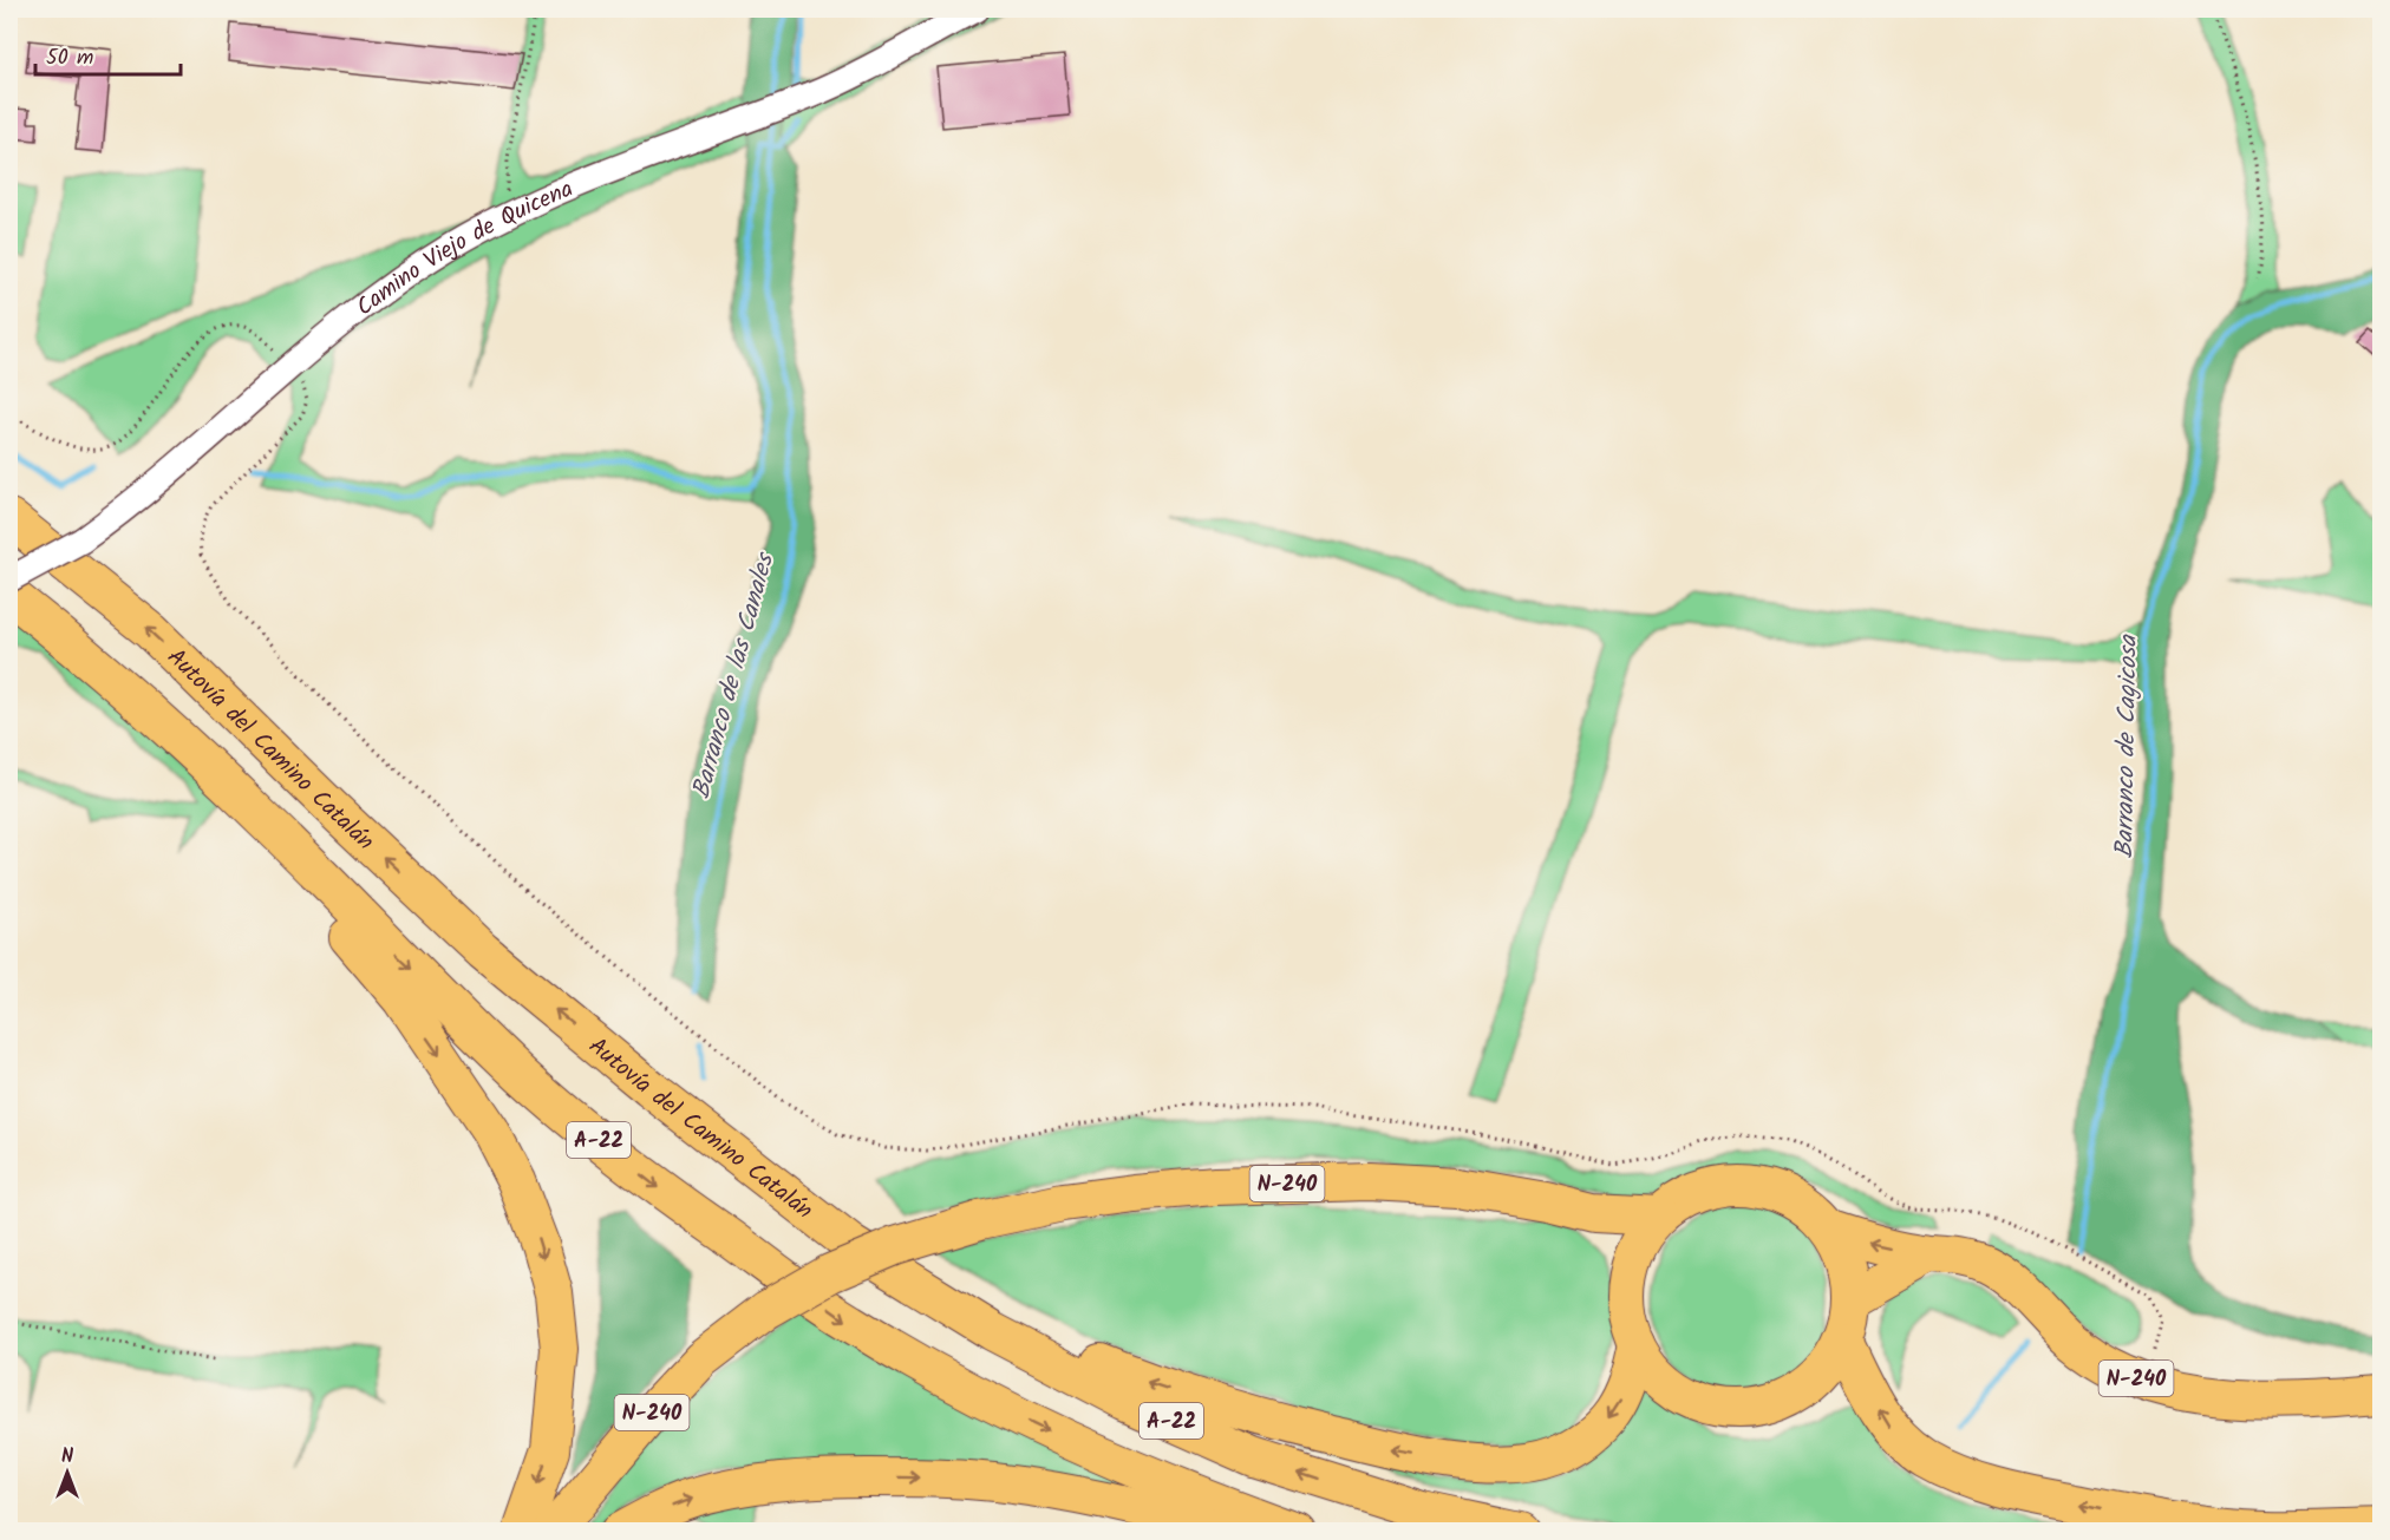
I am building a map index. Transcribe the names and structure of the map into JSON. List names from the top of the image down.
{
  "streets": {
    "highway": ["Autovía del Camino Catalán", "A-22", "N-240"],
    "street": ["Camino Viejo de Quicena"]
  },
  "water": ["Barranco de las Canales", "Barranco de Cagicosa"],
  "scale_bar": "50 m",
  "north": "top"
}
